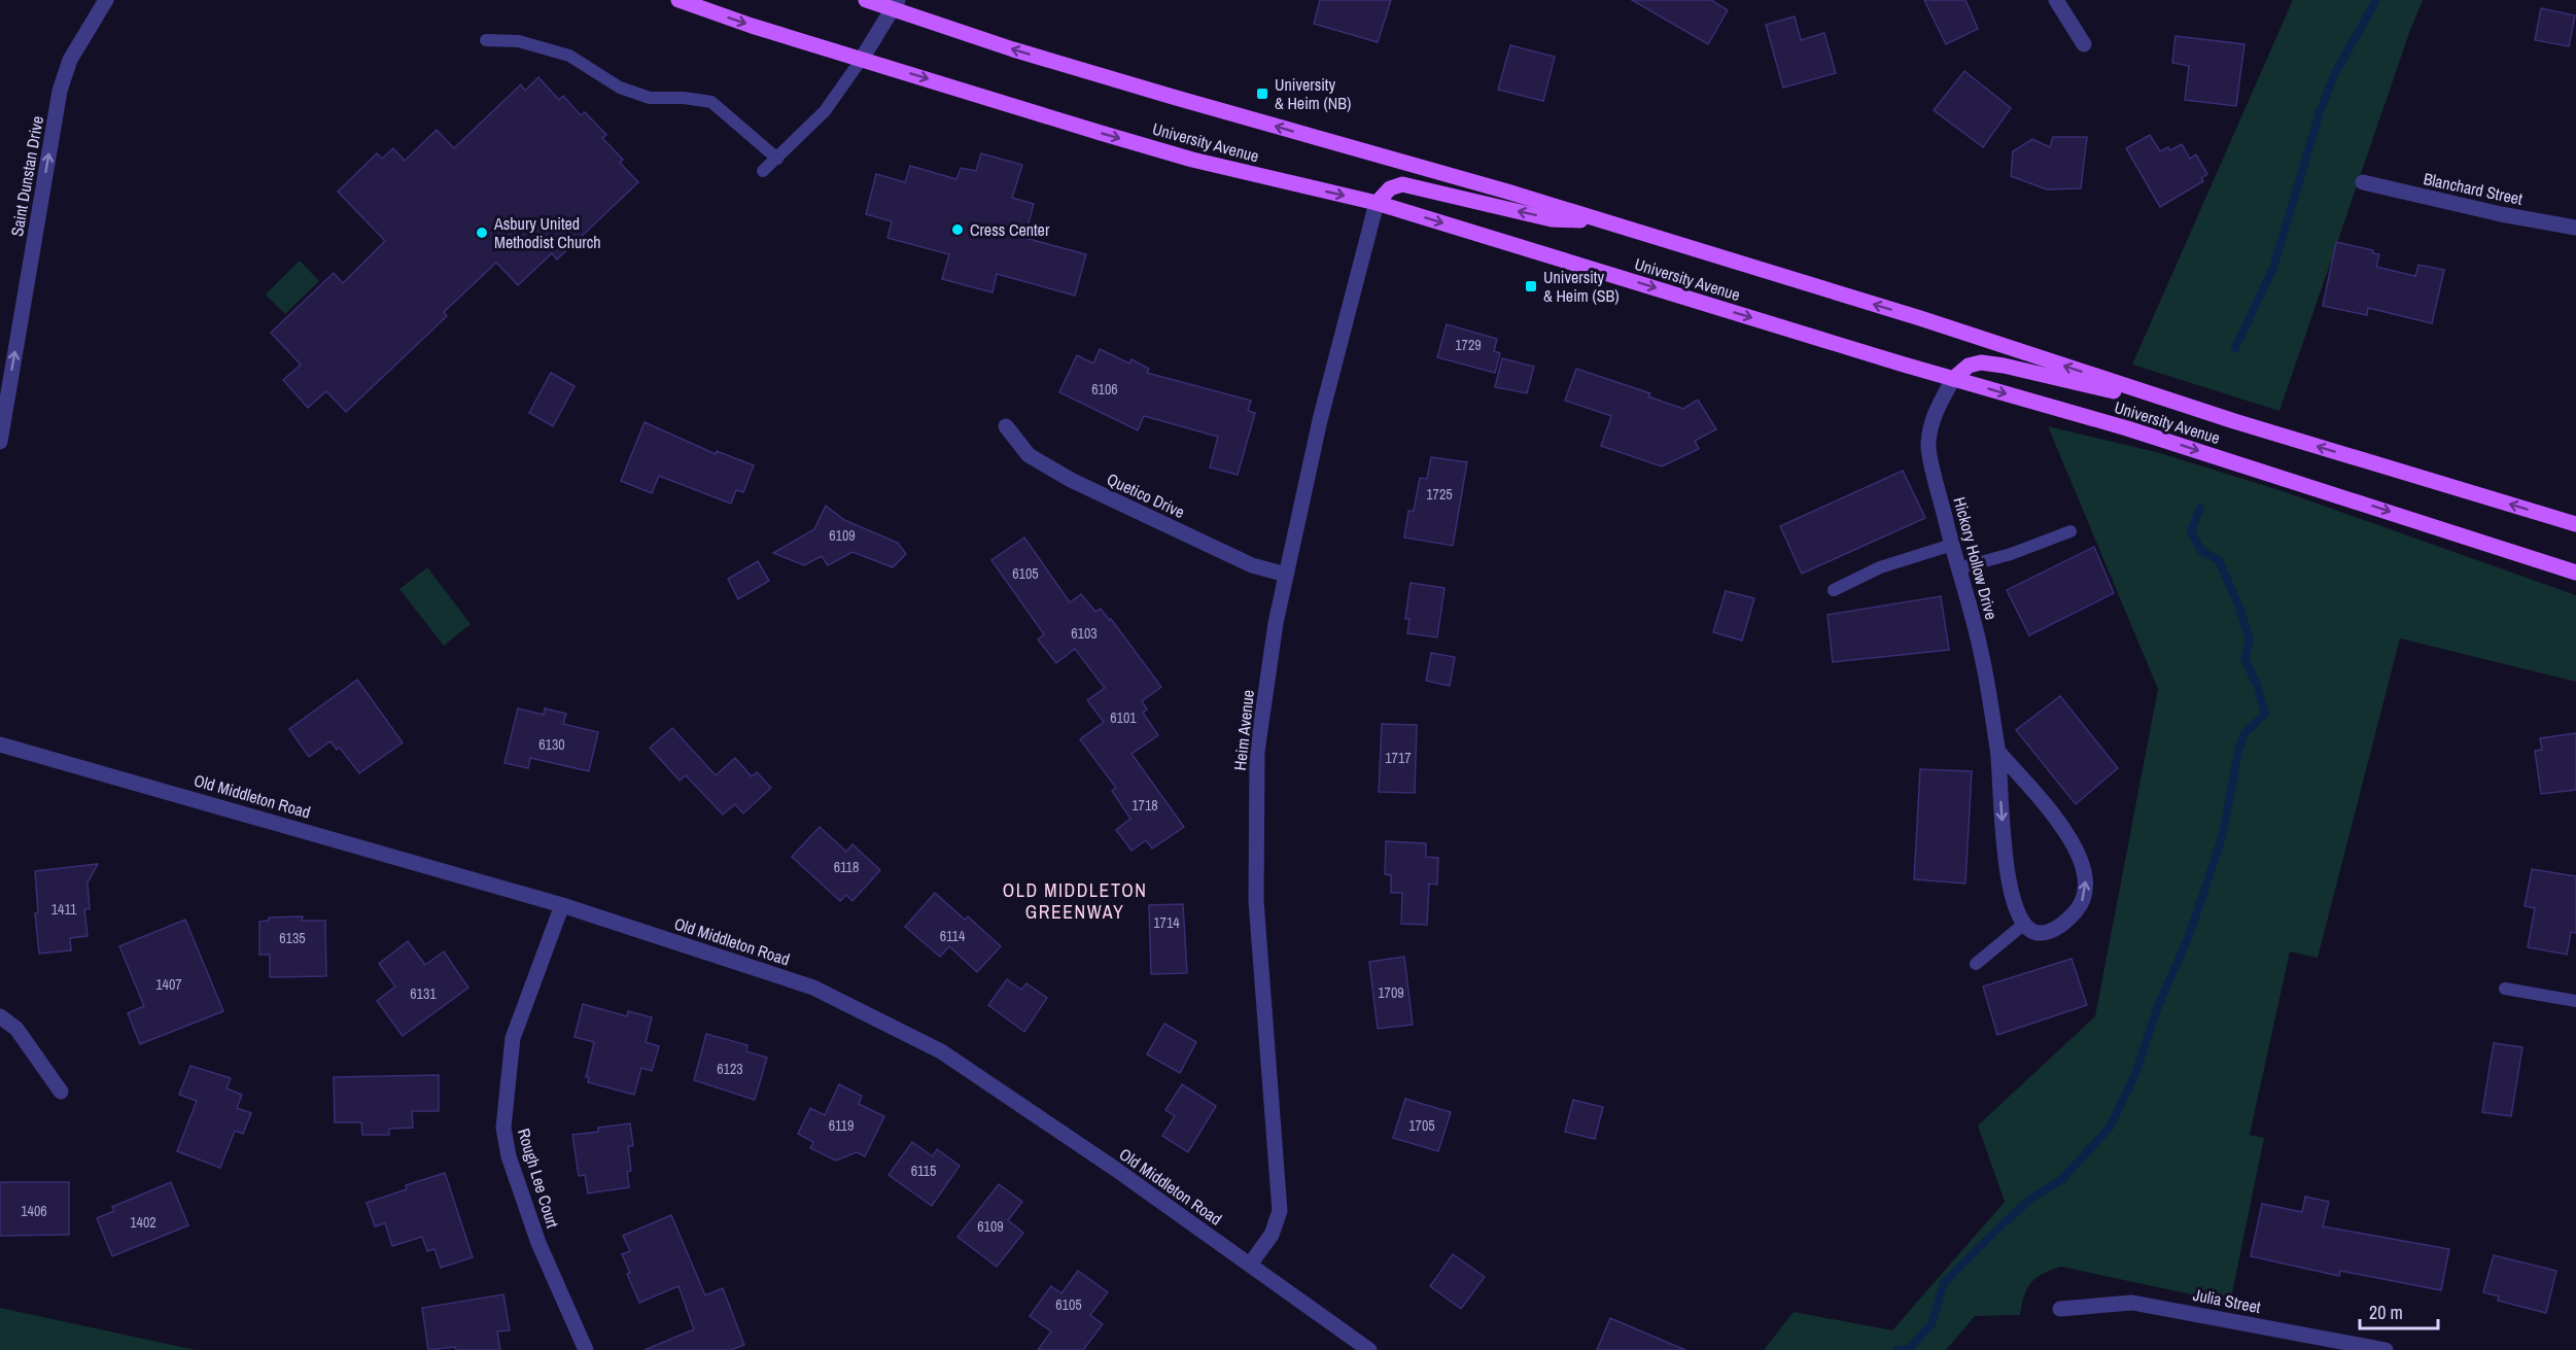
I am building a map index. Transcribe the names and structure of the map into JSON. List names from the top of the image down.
{
  "streets": {
    "main road": ["University Avenue"],
    "street": [
      "Saint Dunstan Drive",
      "Blanchard Street",
      "Quetico Drive",
      "Hickory Hollow Drive",
      "Heim Avenue",
      "Old Middleton Road",
      "Rough Lee Court",
      "Julia Street"
    ]
  },
  "crossings": [
    ["University Avenue", "Hickory Hollow Drive"],
    ["University Avenue", "Heim Avenue"],
    ["Quetico Drive", "Heim Avenue"],
    ["Heim Avenue", "Old Middleton Road"],
    ["Old Middleton Road", "Rough Lee Court"]
  ],
  "one_way": ["Saint Dunstan Drive"],
  "districts": ["OLD MIDDLETON GREENWAY"],
  "places": {
    "transit": ["University & Heim (NB)", "University & Heim (SB)"],
    "other": ["Cress Center", "Asbury United Methodist Church"]
  },
  "house_numbers": [
    "1729",
    "6106",
    "1725",
    "6109",
    "6105",
    "6103",
    "6101",
    "6130",
    "1717",
    "1718",
    "6118",
    "1411",
    "1714",
    "6114",
    "6135",
    "1407",
    "1709",
    "6131",
    "6123",
    "6119",
    "1705",
    "6115",
    "1406",
    "1402",
    "6109",
    "6105"
  ],
  "scale_bar": "20 m"
}
